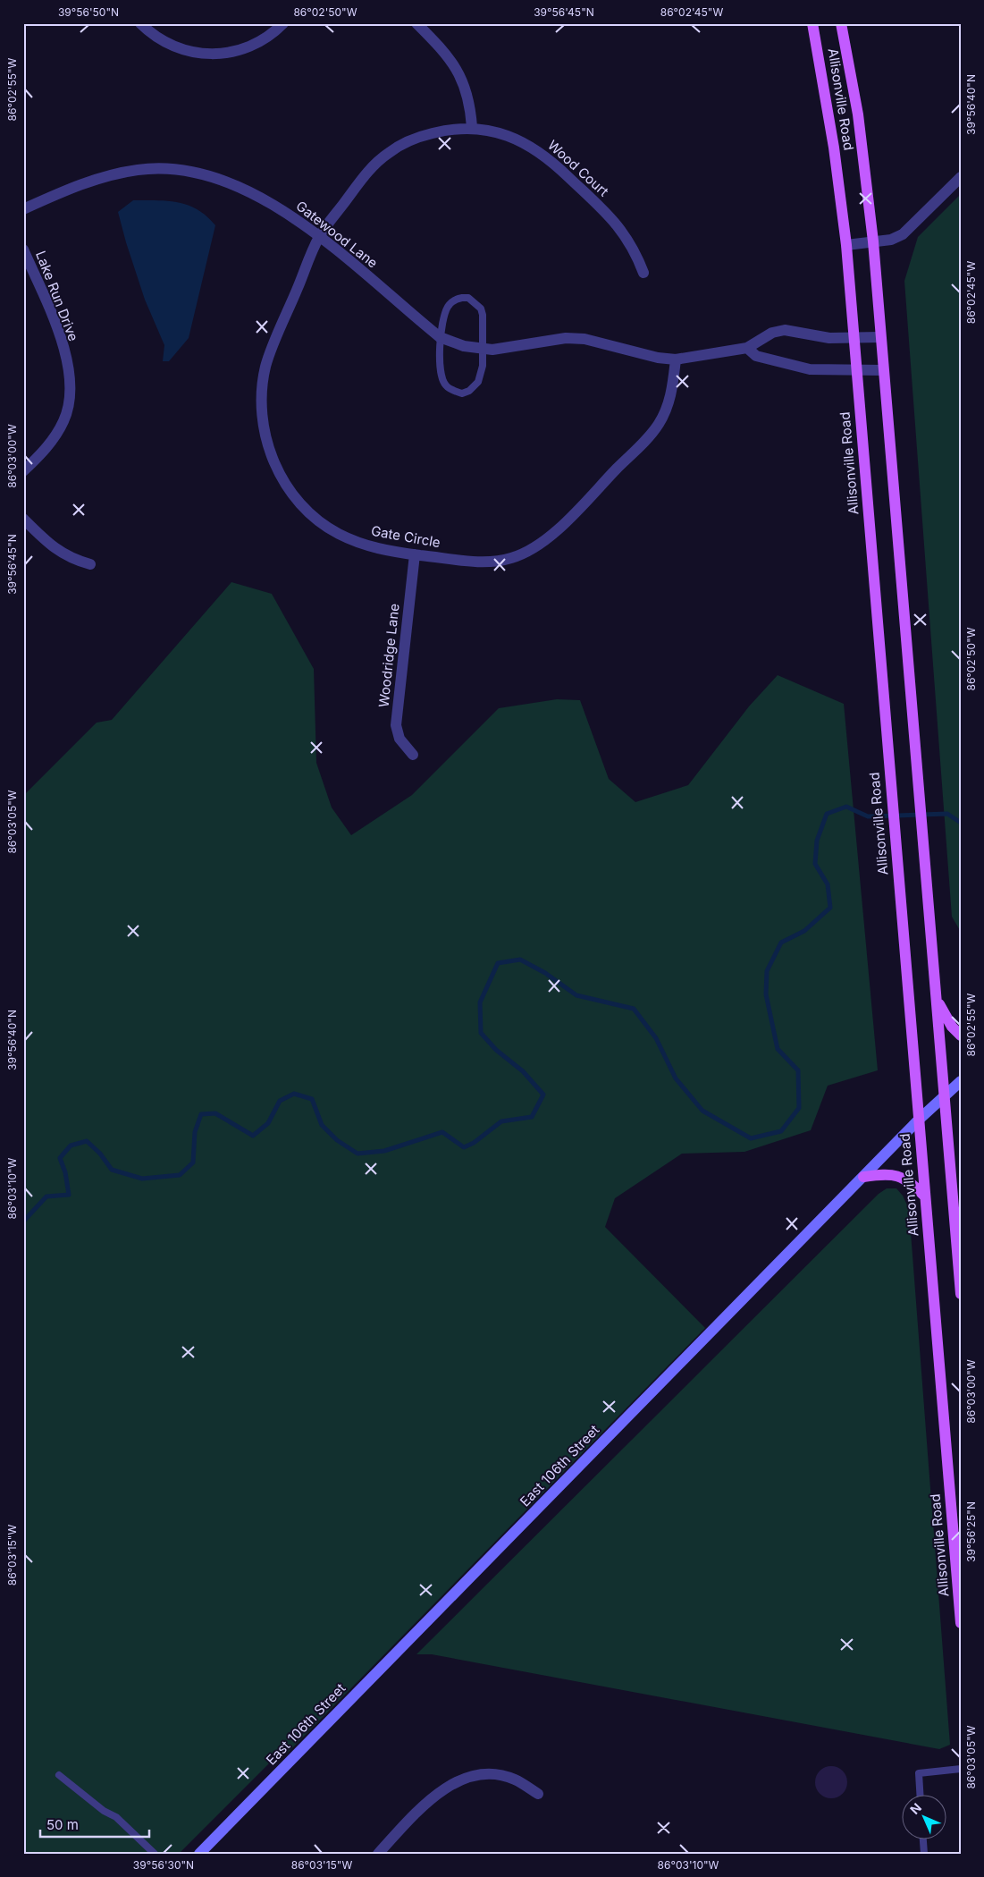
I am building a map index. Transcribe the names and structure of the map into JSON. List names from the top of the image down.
{
  "streets": {
    "main road": ["Allisonville Road"],
    "street": [
      "Wood Court",
      "Gatewood Lane",
      "Lake Run Drive",
      "Gate Circle",
      "Woodridge Lane",
      "East 106th Street"
    ]
  },
  "crossings": [
    ["Allisonville Road", "Gatewood Lane"],
    ["Allisonville Road", "East 106th Street"],
    ["Wood Court", "Gatewood Lane"],
    ["Wood Court", "Gate Circle"],
    ["Gatewood Lane", "Gate Circle"],
    ["Gate Circle", "Woodridge Lane"]
  ],
  "scale_bar": "50 m",
  "north": "top left",
  "coordinates": [
    "39°56'50\"N",
    "86°02'50\"W",
    "39°56'45\"N",
    "86°02'45\"W",
    "86°02'55\"W",
    "39°56'40\"N",
    "86°03'00\"W",
    "86°03'05\"W",
    "86°03'10\"W",
    "39°56'25\"N",
    "86°03'15\"W",
    "39°56'30\"N"
  ]
}
